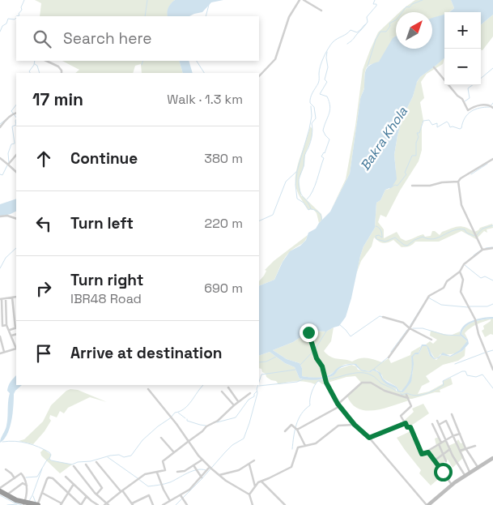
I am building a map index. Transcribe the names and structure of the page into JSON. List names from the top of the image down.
{
  "water": ["Bakra Khola"],
  "north": "top right",
  "page": {
    "map_buttons": ["+", "−"],
    "search": "Search here",
    "heading": ["17 min", "Walk · 1.3 km"],
    "list": [
      ["Continue", "380 m"],
      ["Turn left", "220 m"],
      ["Turn right", "IBR48 Road", "690 m"],
      "Arrive at destination"
    ]
  }
}
